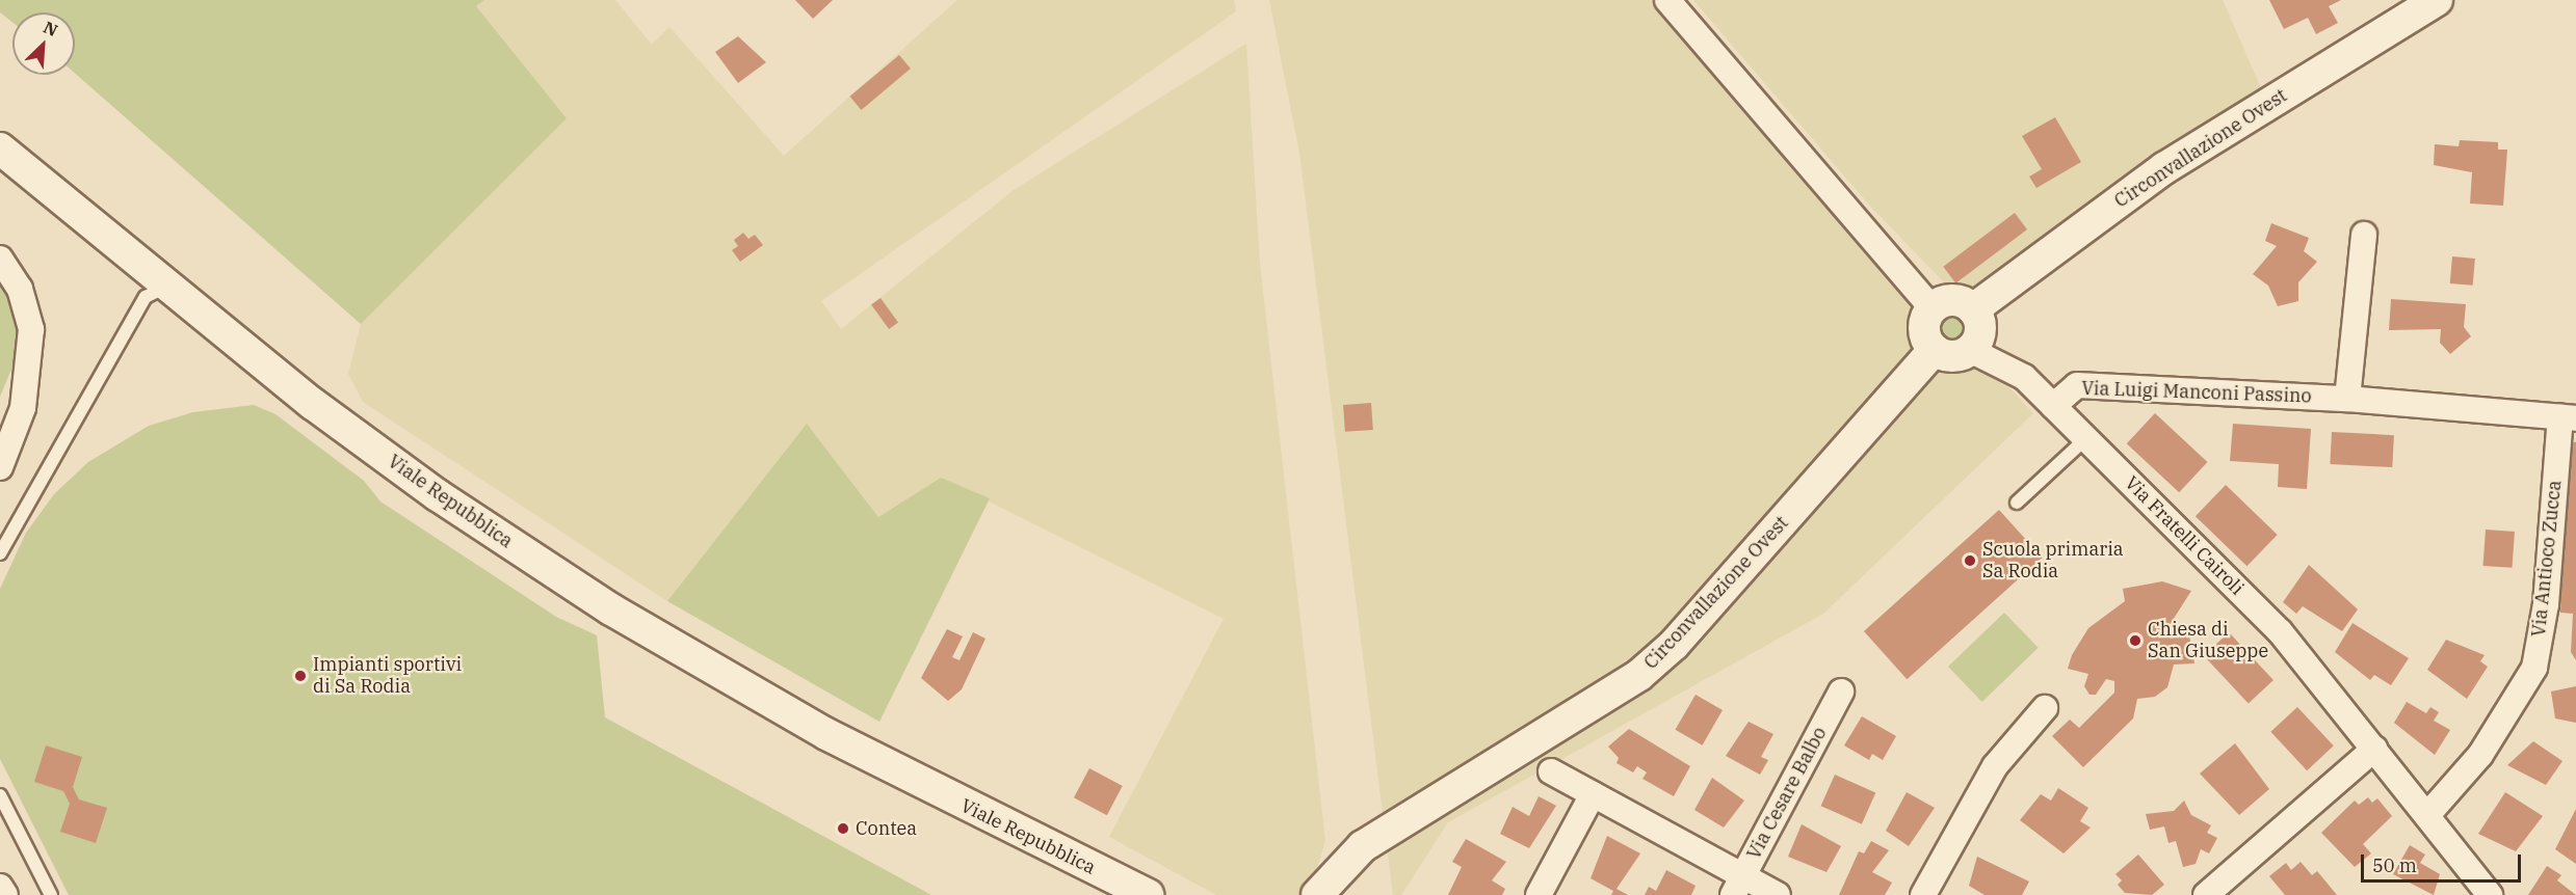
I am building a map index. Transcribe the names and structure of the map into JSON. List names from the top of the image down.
{
  "streets": {
    "street": [
      "Circonvallazione Ovest",
      "Via Luigi Manconi Passino",
      "Viale Repubblica",
      "Via Fratelli Cairoli",
      "Via Antioco Zucca",
      "Via Cesare Balbo"
    ]
  },
  "crossings": [
    ["Circonvallazione Ovest", "Via Fratelli Cairoli"],
    ["Via Luigi Manconi Passino", "Via Fratelli Cairoli"],
    ["Via Luigi Manconi Passino", "Via Antioco Zucca"],
    ["Via Fratelli Cairoli", "Via Antioco Zucca"]
  ],
  "places": [
    "Scuola primaria Sa Rodia",
    "Chiesa di San Giuseppe",
    "Impianti sportivi di Sa Rodia",
    "Contea"
  ],
  "scale_bar": "50 m",
  "north": "top right"
}
